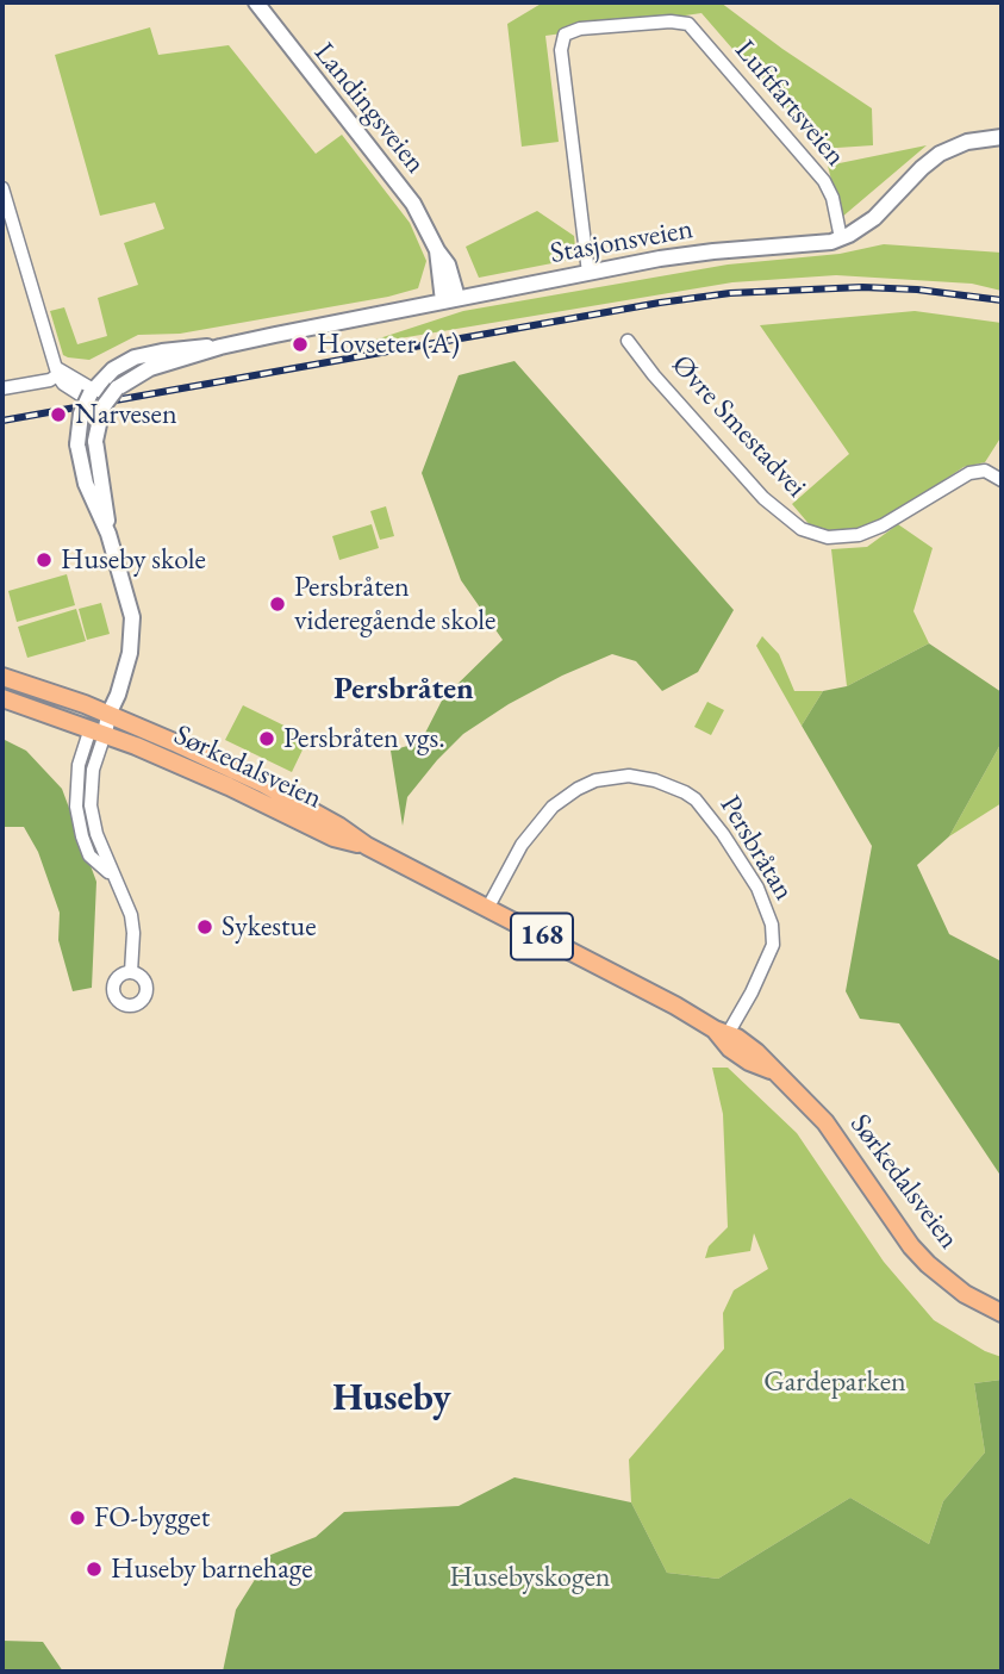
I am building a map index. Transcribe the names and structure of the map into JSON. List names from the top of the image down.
{
  "streets": {
    "main road": ["Sørkedalsveien", "168"],
    "street": [
      "Luftfartsveien",
      "Landingsveien",
      "Stasjonsveien",
      "Øvre Smestadvei",
      "Persbråtan"
    ]
  },
  "crossings": [
    ["Luftfartsveien", "Stasjonsveien"],
    ["Landingsveien", "Stasjonsveien"],
    ["Sørkedalsveien", "Persbråtan"]
  ],
  "districts": ["Persbråten", "Huseby"],
  "parks": ["Gardeparken", "Husebyskogen"],
  "places": [
    "Hovseter (A)",
    "Narvesen",
    "Huseby skole",
    "Persbråten videregående skole",
    "Persbråten vgs.",
    "Sykestue",
    "FO-bygget",
    "Huseby barnehage"
  ]
}
